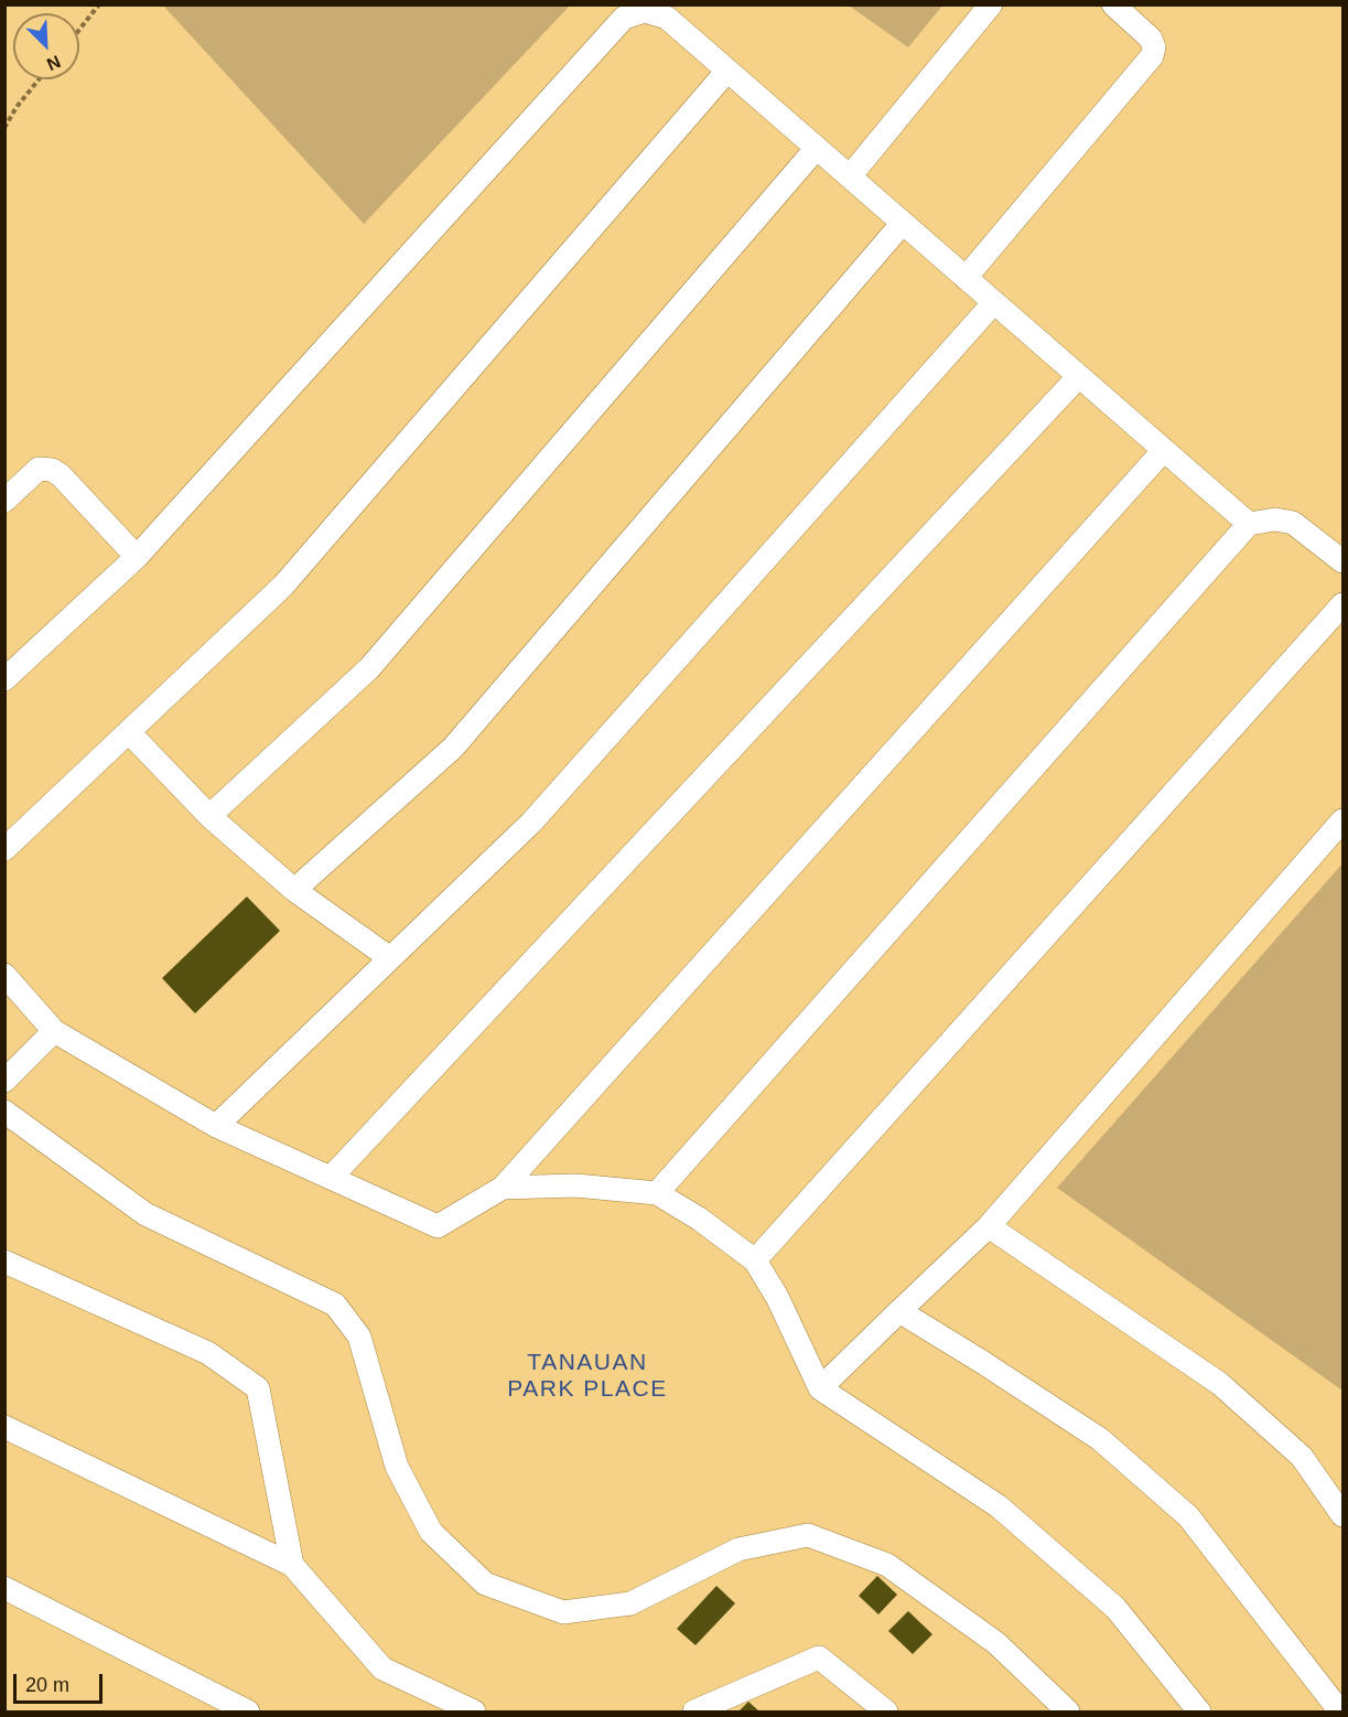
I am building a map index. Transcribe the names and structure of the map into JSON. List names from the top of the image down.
{
  "districts": ["TANAUAN PARK PLACE"],
  "scale_bar": "20 m",
  "north": "bottom right"
}
